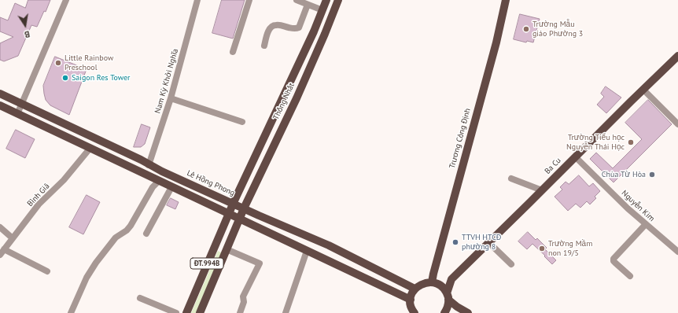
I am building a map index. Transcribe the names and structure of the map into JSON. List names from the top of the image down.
{
  "streets": {
    "main road": [
      "Thống Nhất",
      "Trương Công Định",
      "Ba Cu",
      "Lê Hồng Phong",
      "ĐT.994B"
    ],
    "street": ["Nam Kỳ Khởi Nghĩa", "Bình Giã", "Nguyễn Kim"]
  },
  "crossings": [
    ["Nam Kỳ Khởi Nghĩa", "Lê Hồng Phong"],
    ["Thống Nhất", "Lê Hồng Phong"],
    ["Thống Nhất", "ĐT.994B"],
    ["Ba Cu", "Nguyễn Kim"]
  ],
  "places": [
    "Trường Mẫu giáo Phường 3",
    "Little Rainbow Preschool",
    "Saigon Res Tower",
    "Trường Tiểu học Nguyễn Thái Học",
    "Chùa Từ Hòa",
    "TTVH HTCĐ phường 8",
    "Trường Mầm non 19/5"
  ],
  "north": "bottom"
}
